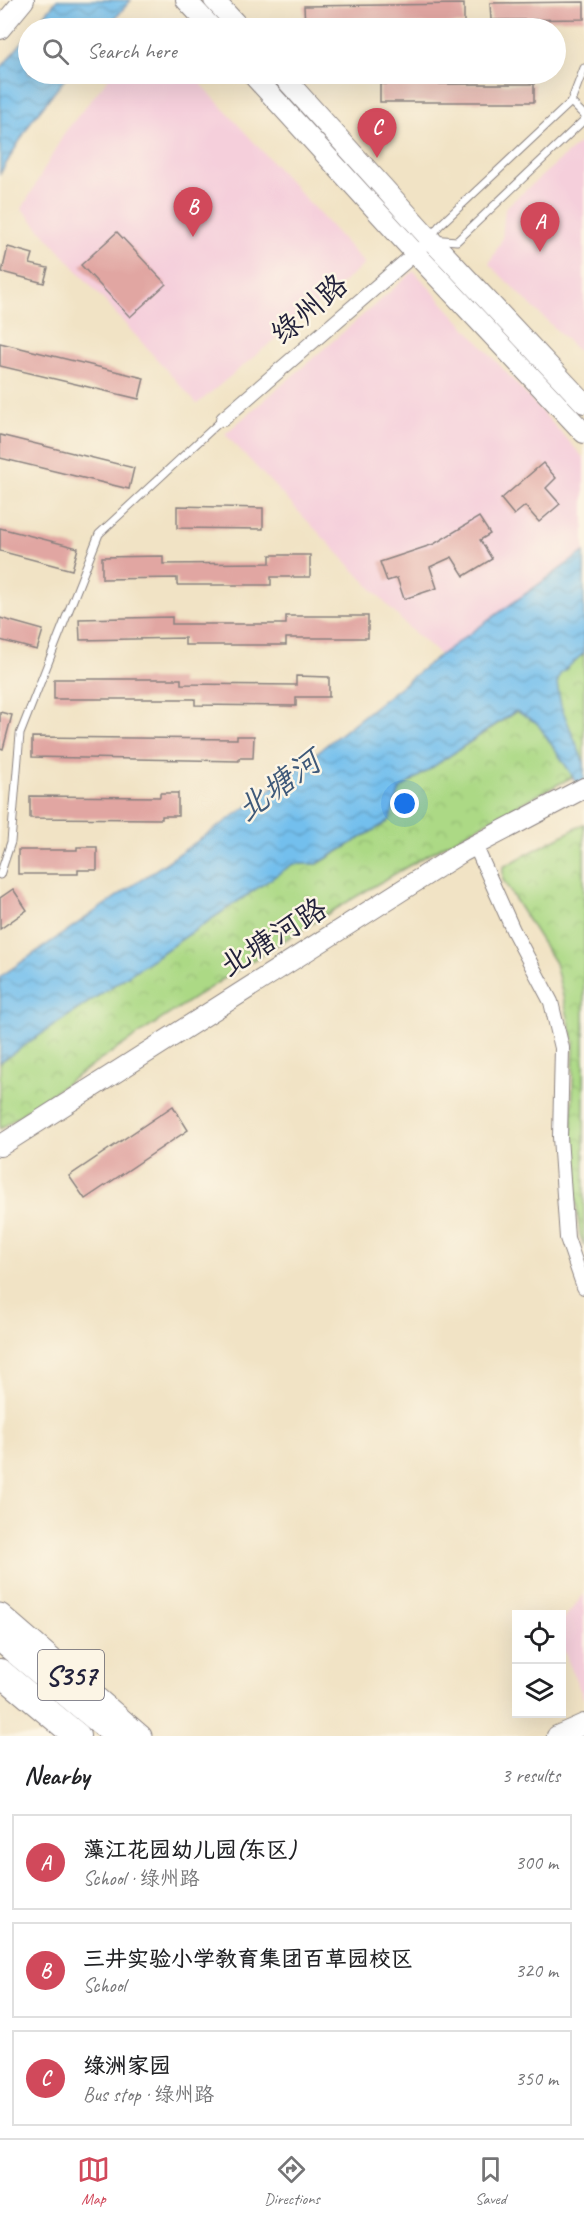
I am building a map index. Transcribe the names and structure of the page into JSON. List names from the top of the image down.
{
  "streets": {
    "main road": ["北塘河路", "S357"],
    "street": ["绿州路"]
  },
  "water": ["北塘河"],
  "page": {
    "search": "Search here",
    "pins": ["C", "B", "A"],
    "heading": ["Nearby", "3 results"],
    "list": [
      {
        "mark": "A",
        "name": "藻江花园幼儿园(东区)",
        "note": "School · 绿州路",
        "value": "300 m"
      },
      {
        "mark": "B",
        "name": "三井实验小学教育集团百草园校区",
        "note": "School",
        "value": "320 m"
      },
      {
        "mark": "C",
        "name": "绿洲家园",
        "note": "Bus stop · 绿州路",
        "value": "350 m"
      }
    ],
    "nav": ["Map", "Directions", "Saved"]
  }
}
